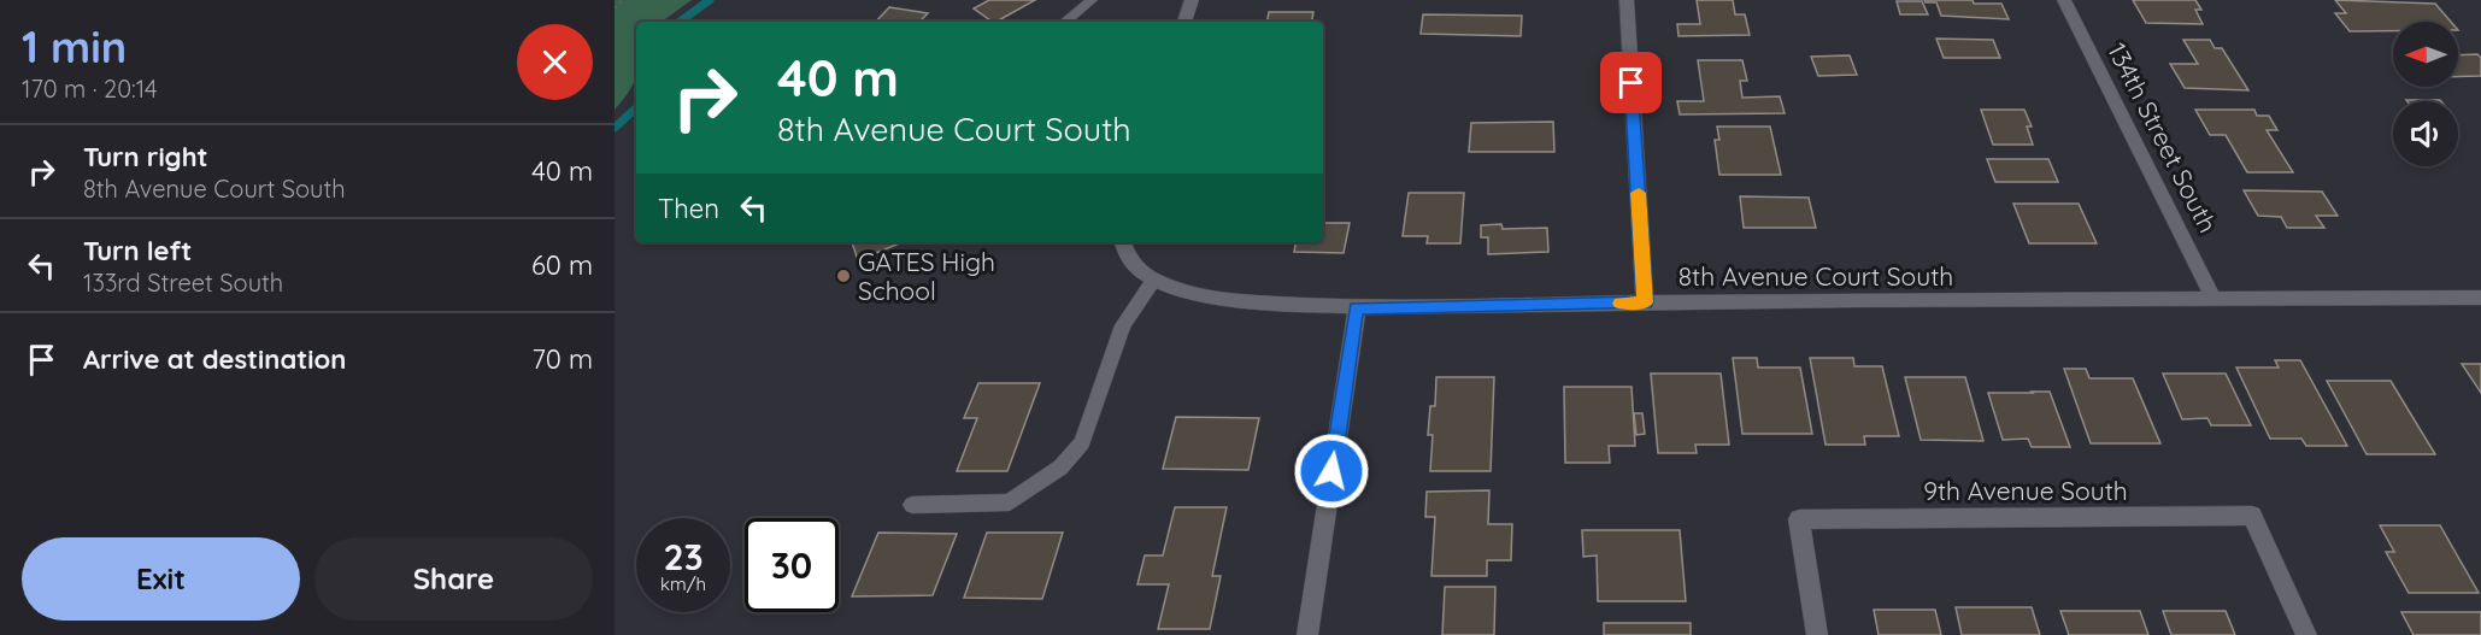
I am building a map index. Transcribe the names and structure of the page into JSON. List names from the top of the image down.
{
  "streets": {
    "street": ["134th Street South", "8th Avenue Court South", "9th Avenue South"]
  },
  "crossings": [
    ["134th Street South", "8th Avenue Court South"]
  ],
  "places": ["GATES High School"],
  "north": "left",
  "page": {
    "heading": ["1 min", "170 m · 20:14"],
    "turn": ["40 m", "8th Avenue Court South"],
    "list": [
      {
        "name": "Turn right",
        "note": "8th Avenue Court South",
        "value": "40 m"
      },
      {
        "name": "Turn left",
        "note": "133rd Street South",
        "value": "60 m"
      },
      {
        "name": "Arrive at destination",
        "value": "70 m"
      }
    ],
    "then": "Then",
    "speed": "23 km/h",
    "limit": "30",
    "buttons": ["Exit", "Share"]
  }
}
